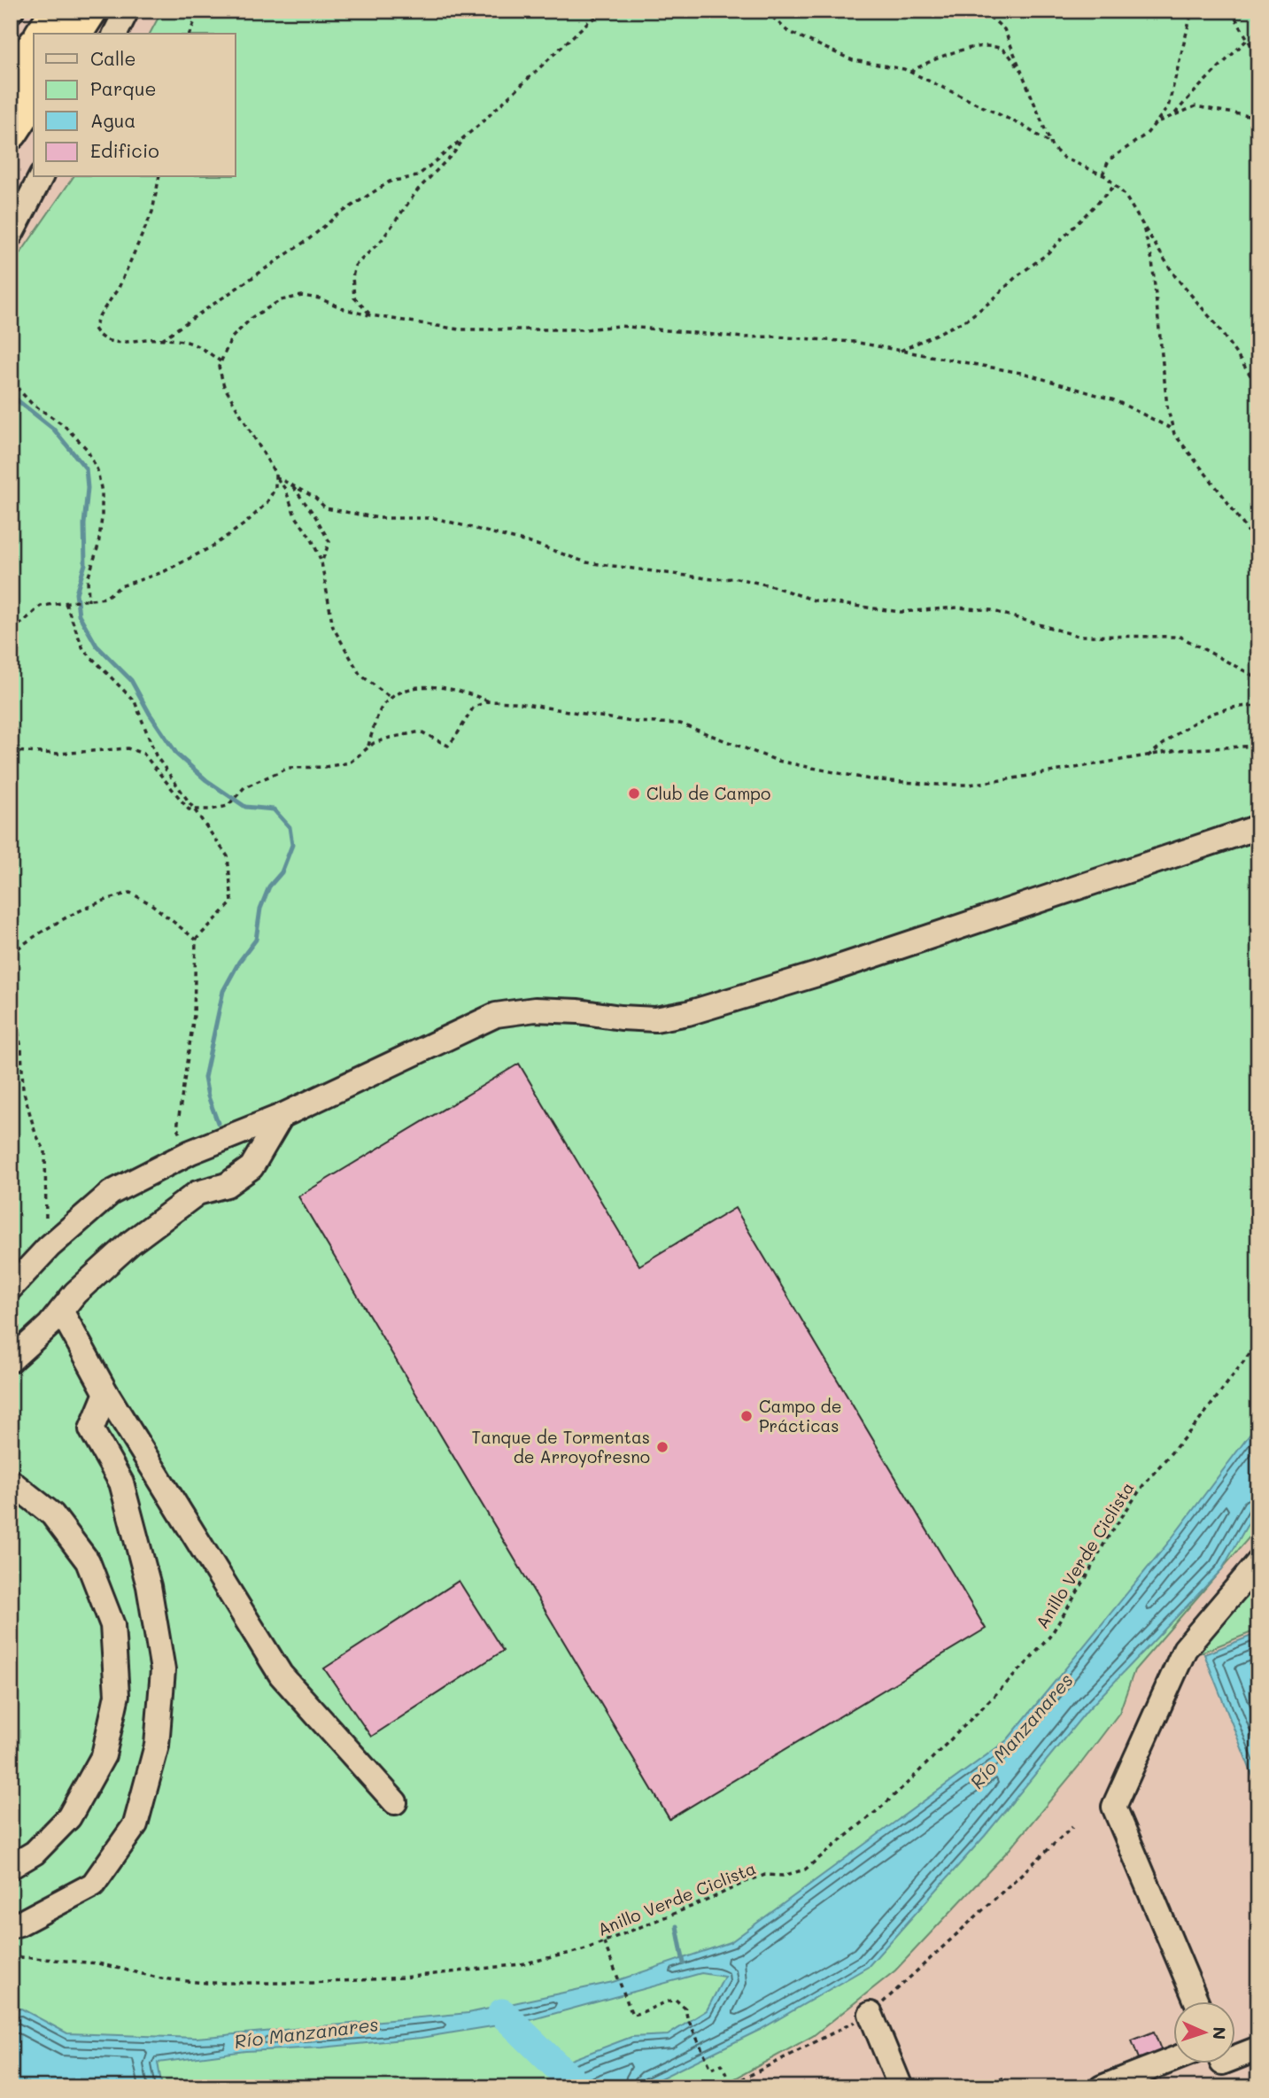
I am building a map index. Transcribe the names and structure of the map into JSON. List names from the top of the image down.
{
  "streets": {
    "path": ["Anillo Verde Ciclista"]
  },
  "water": ["Río Manzanares"],
  "places": ["Club de Campo", "Campo de Prácticas", "Tanque de Tormentas de Arroyofresno"],
  "legend": [
    "Calle",
    "Parque",
    "Agua",
    "Edificio"
  ],
  "north": "right"
}
